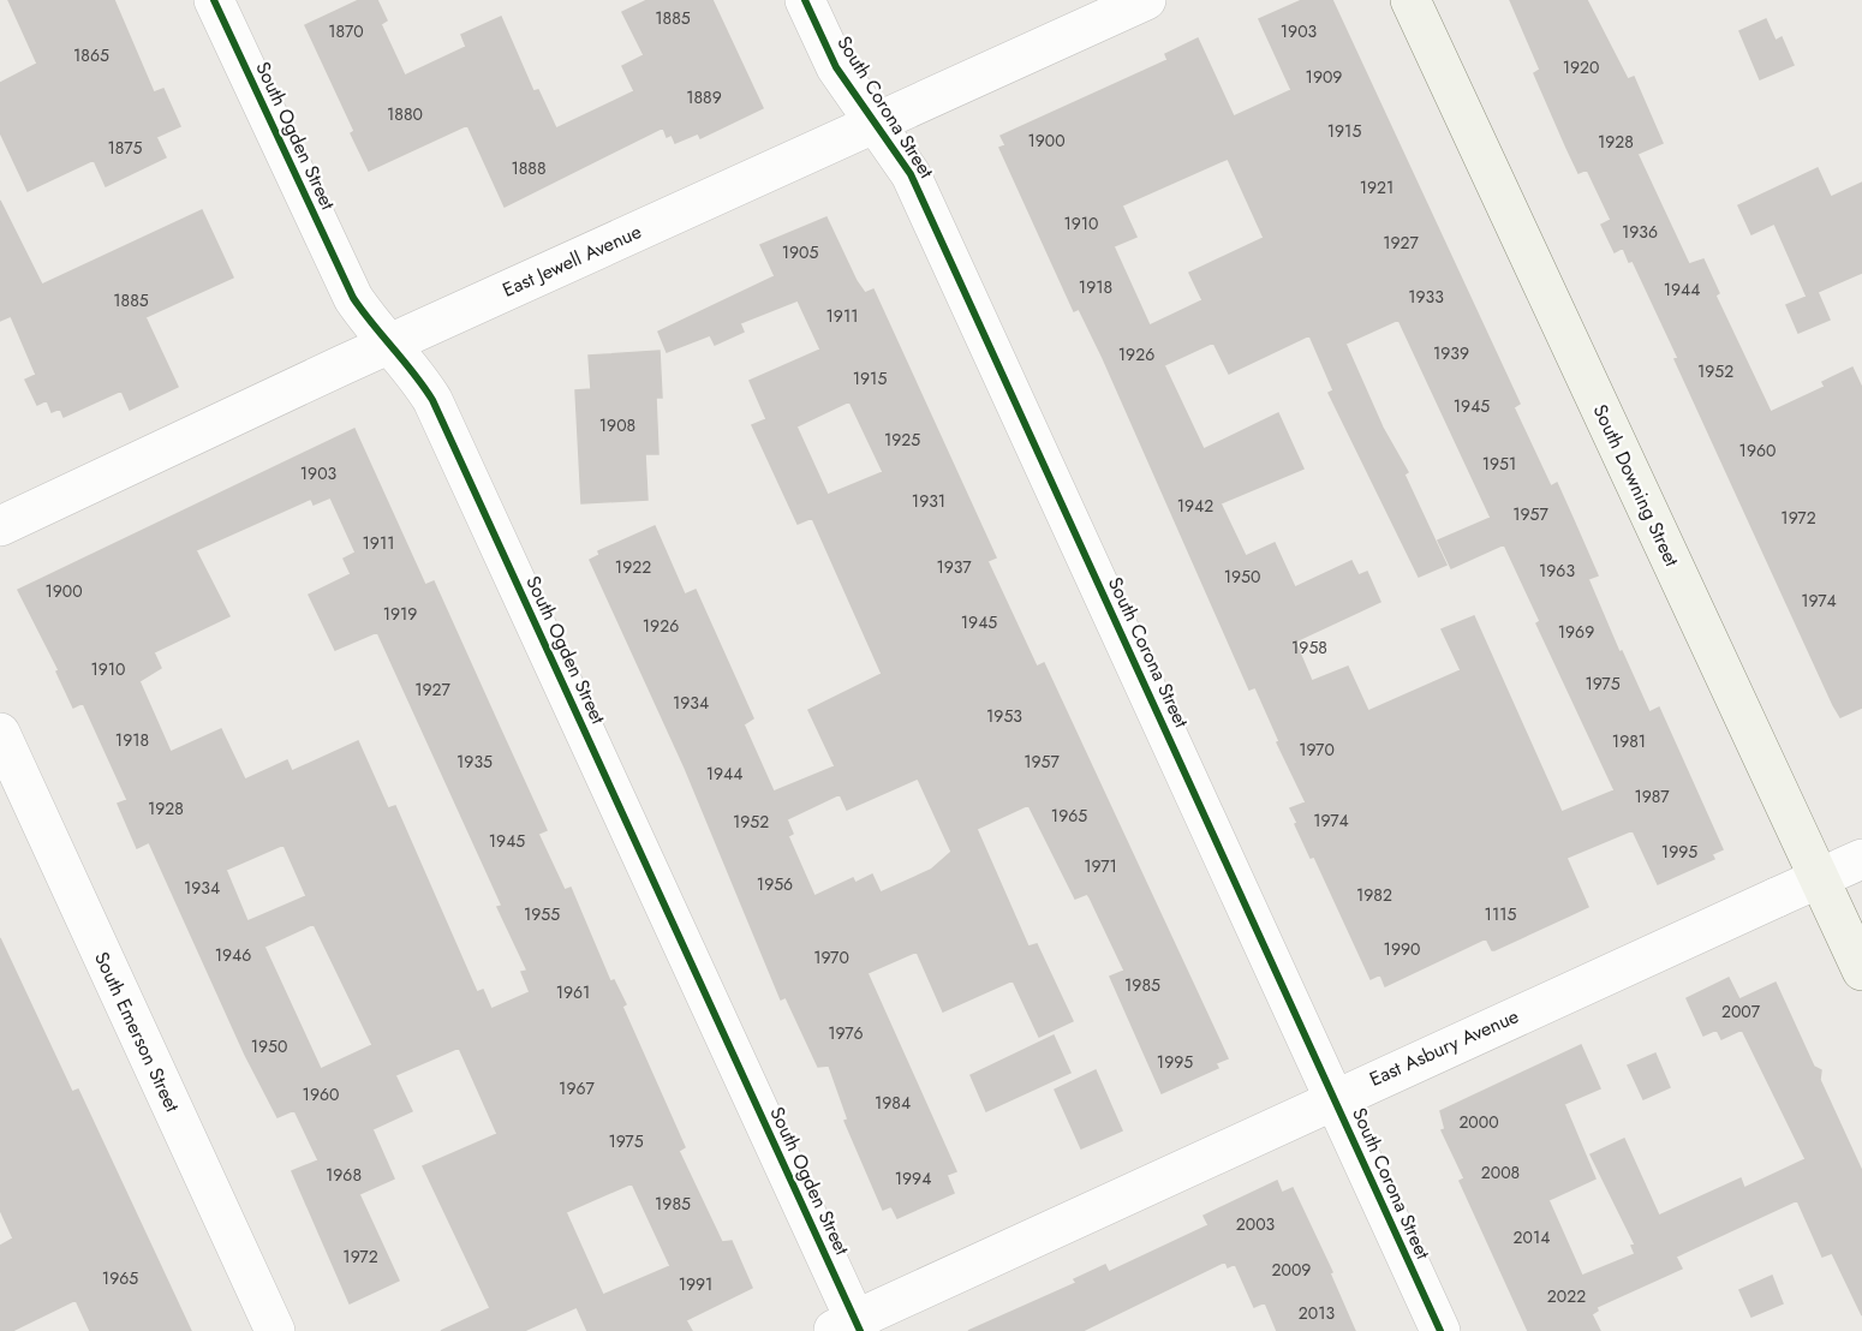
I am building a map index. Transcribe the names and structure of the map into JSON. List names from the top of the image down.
{
  "streets": {
    "main road": ["South Downing Street"],
    "street": [
      "South Corona Street",
      "South Ogden Street",
      "East Jewell Avenue",
      "South Emerson Street",
      "East Asbury Avenue"
    ]
  },
  "crossings": [
    ["South Corona Street", "East Jewell Avenue"],
    ["South Corona Street", "East Asbury Avenue"],
    ["South Ogden Street", "East Jewell Avenue"],
    ["South Ogden Street", "East Asbury Avenue"],
    ["South Downing Street", "East Asbury Avenue"]
  ],
  "house_numbers": [
    "1885",
    "1870",
    "1903",
    "1865",
    "1920",
    "1909",
    "1889",
    "1880",
    "1915",
    "1900",
    "1928",
    "1875",
    "1888",
    "1921",
    "1910",
    "1936",
    "1927",
    "1905",
    "1918",
    "1944",
    "1933",
    "1885",
    "1911",
    "1939",
    "1926",
    "1952",
    "1915",
    "1945",
    "1908",
    "1925",
    "1960",
    "1951",
    "1903",
    "1931",
    "1942",
    "1957",
    "1972",
    "1911",
    "1922",
    "1937",
    "1963",
    "1950",
    "1900",
    "1974",
    "1919",
    "1945",
    "1926",
    "1969",
    "1958",
    "1910",
    "1975",
    "1927",
    "1934",
    "1953",
    "1918",
    "1981",
    "1970",
    "1935",
    "1957",
    "1944",
    "1987",
    "1928",
    "1965",
    "1974",
    "1952",
    "1945",
    "1995",
    "1971",
    "1956",
    "1934",
    "1982",
    "1955",
    "1115",
    "1990",
    "1946",
    "1970",
    "1985",
    "1961",
    "2007",
    "1976",
    "1950",
    "1995",
    "1967",
    "1960",
    "1984",
    "2000",
    "1975",
    "2008",
    "1968",
    "1994",
    "1985",
    "2003",
    "2014",
    "1972",
    "2009",
    "1965",
    "1991",
    "2022",
    "2013"
  ]
}
